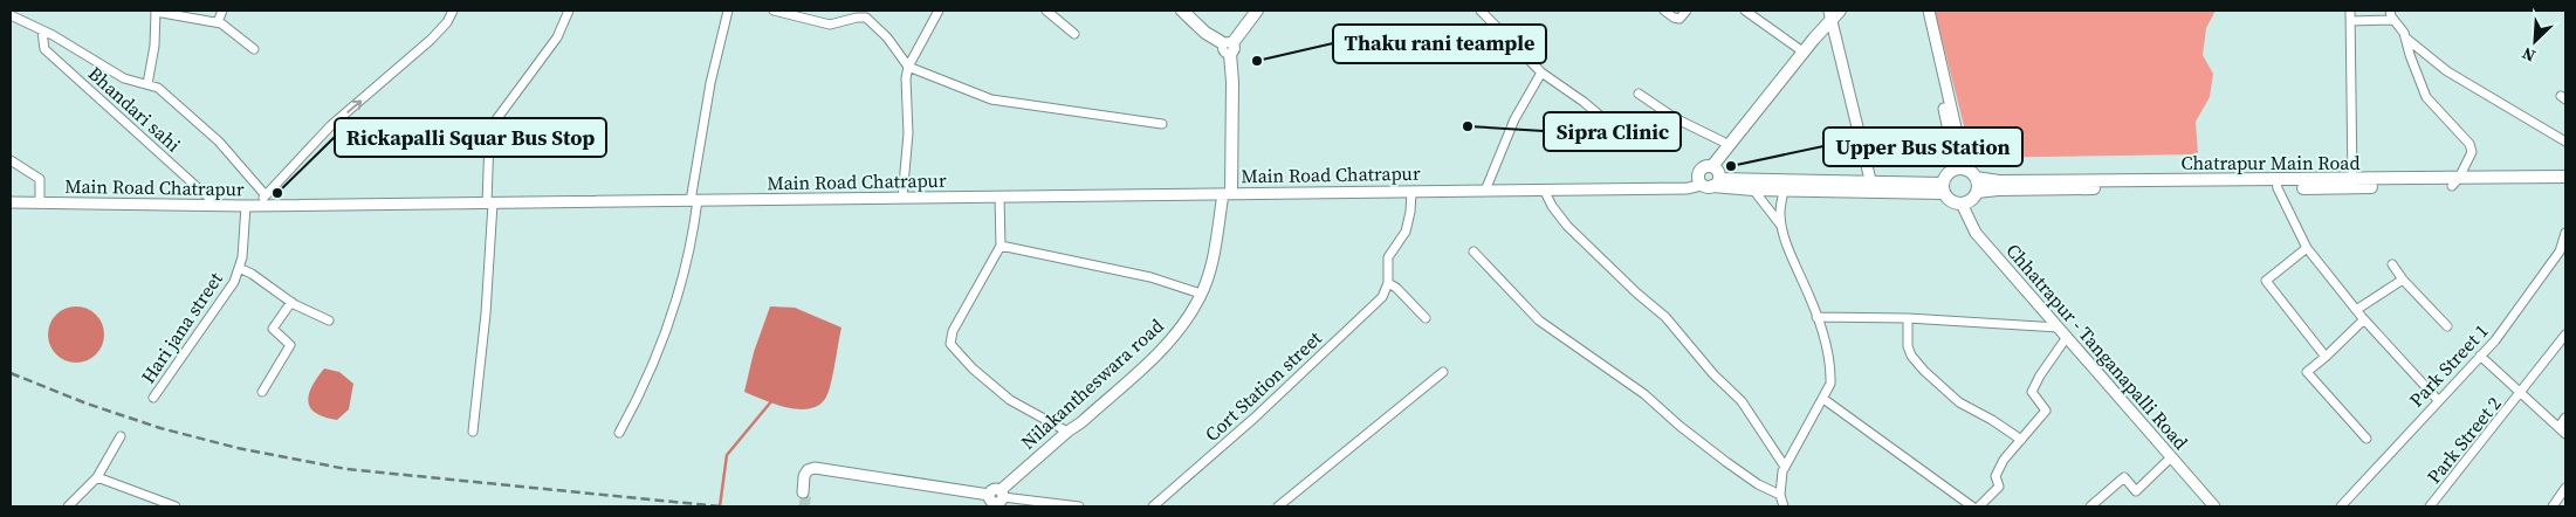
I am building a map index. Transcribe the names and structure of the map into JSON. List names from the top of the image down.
{
  "streets": {
    "main road": ["Chatrapur Main Road"],
    "street": [
      "Bhandari sahi",
      "Main Road Chatrapur",
      "Hari jana street",
      "Chhatrapur - Tanganapalli Road",
      "Park Street 1",
      "Nilakantheswara road",
      "Cort Station street",
      "Park Street 2"
    ]
  },
  "crossings": [
    ["Bhandari sahi", "Main Road Chatrapur"],
    ["Chatrapur Main Road", "Chhatrapur - Tanganapalli Road"],
    ["Main Road Chatrapur", "Hari jana street"],
    ["Main Road Chatrapur", "Nilakantheswara road"]
  ],
  "places": [
    "Thaku rani teample",
    "Sipra Clinic",
    "Upper Bus Station",
    "Rickapalli Squar Bus Stop"
  ],
  "north": "bottom left"
}
